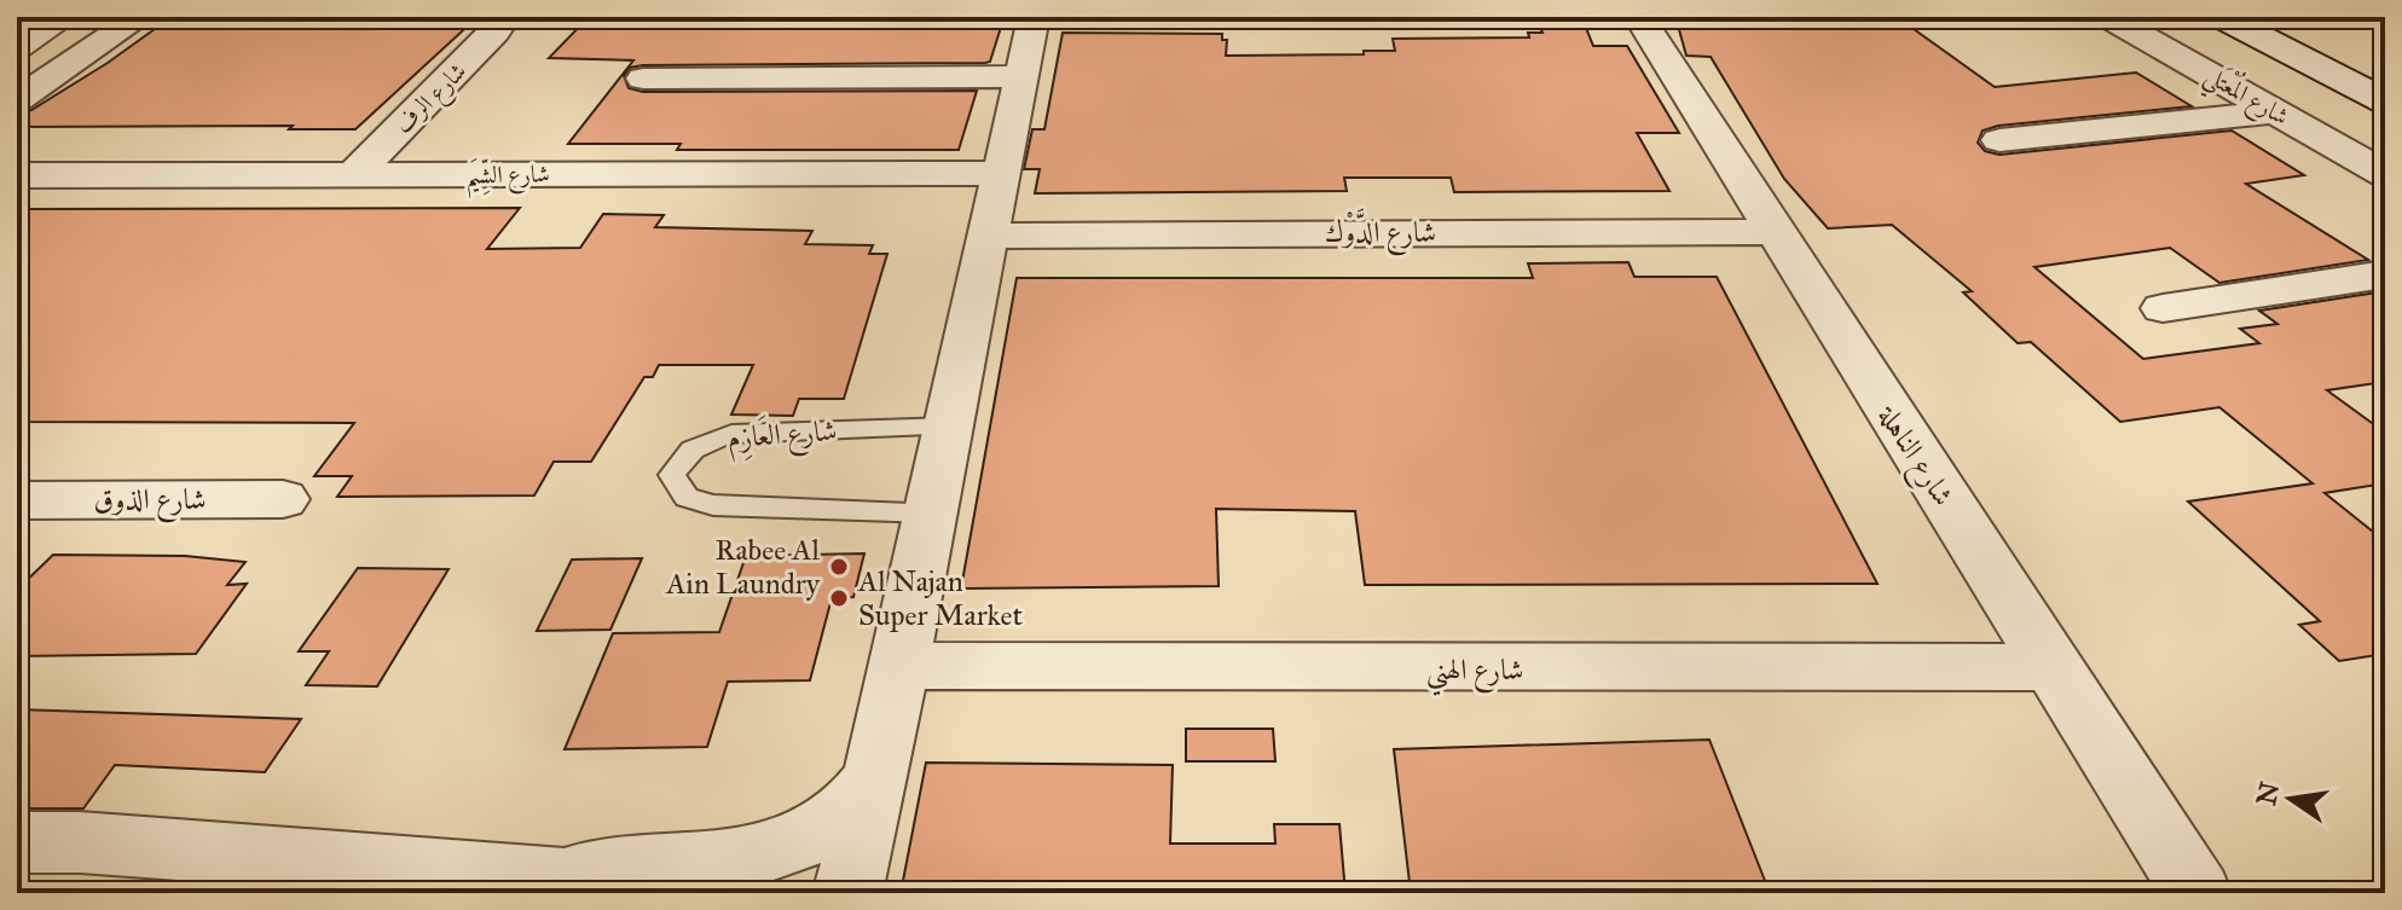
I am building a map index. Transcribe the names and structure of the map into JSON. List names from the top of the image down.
{
  "streets": {
    "street": [
      "شارع المُعْتَلي",
      "شارع الرف",
      "شارع الشِّيَم",
      "شارع الدَّوْك",
      "شارع الناهلة",
      "شارع الذوق",
      "شارع الهني"
    ],
    "lane": ["شارع العَازِم"]
  },
  "crossings": [
    ["شارع الرف", "شارع الشِّيَم"],
    ["شارع الدَّوْك", "شارع الناهلة"],
    ["شارع الناهلة", "شارع الهني"]
  ],
  "places": ["Rabee Al Ain Laundry", "Al Najan Super Market"],
  "north": "left"
}
